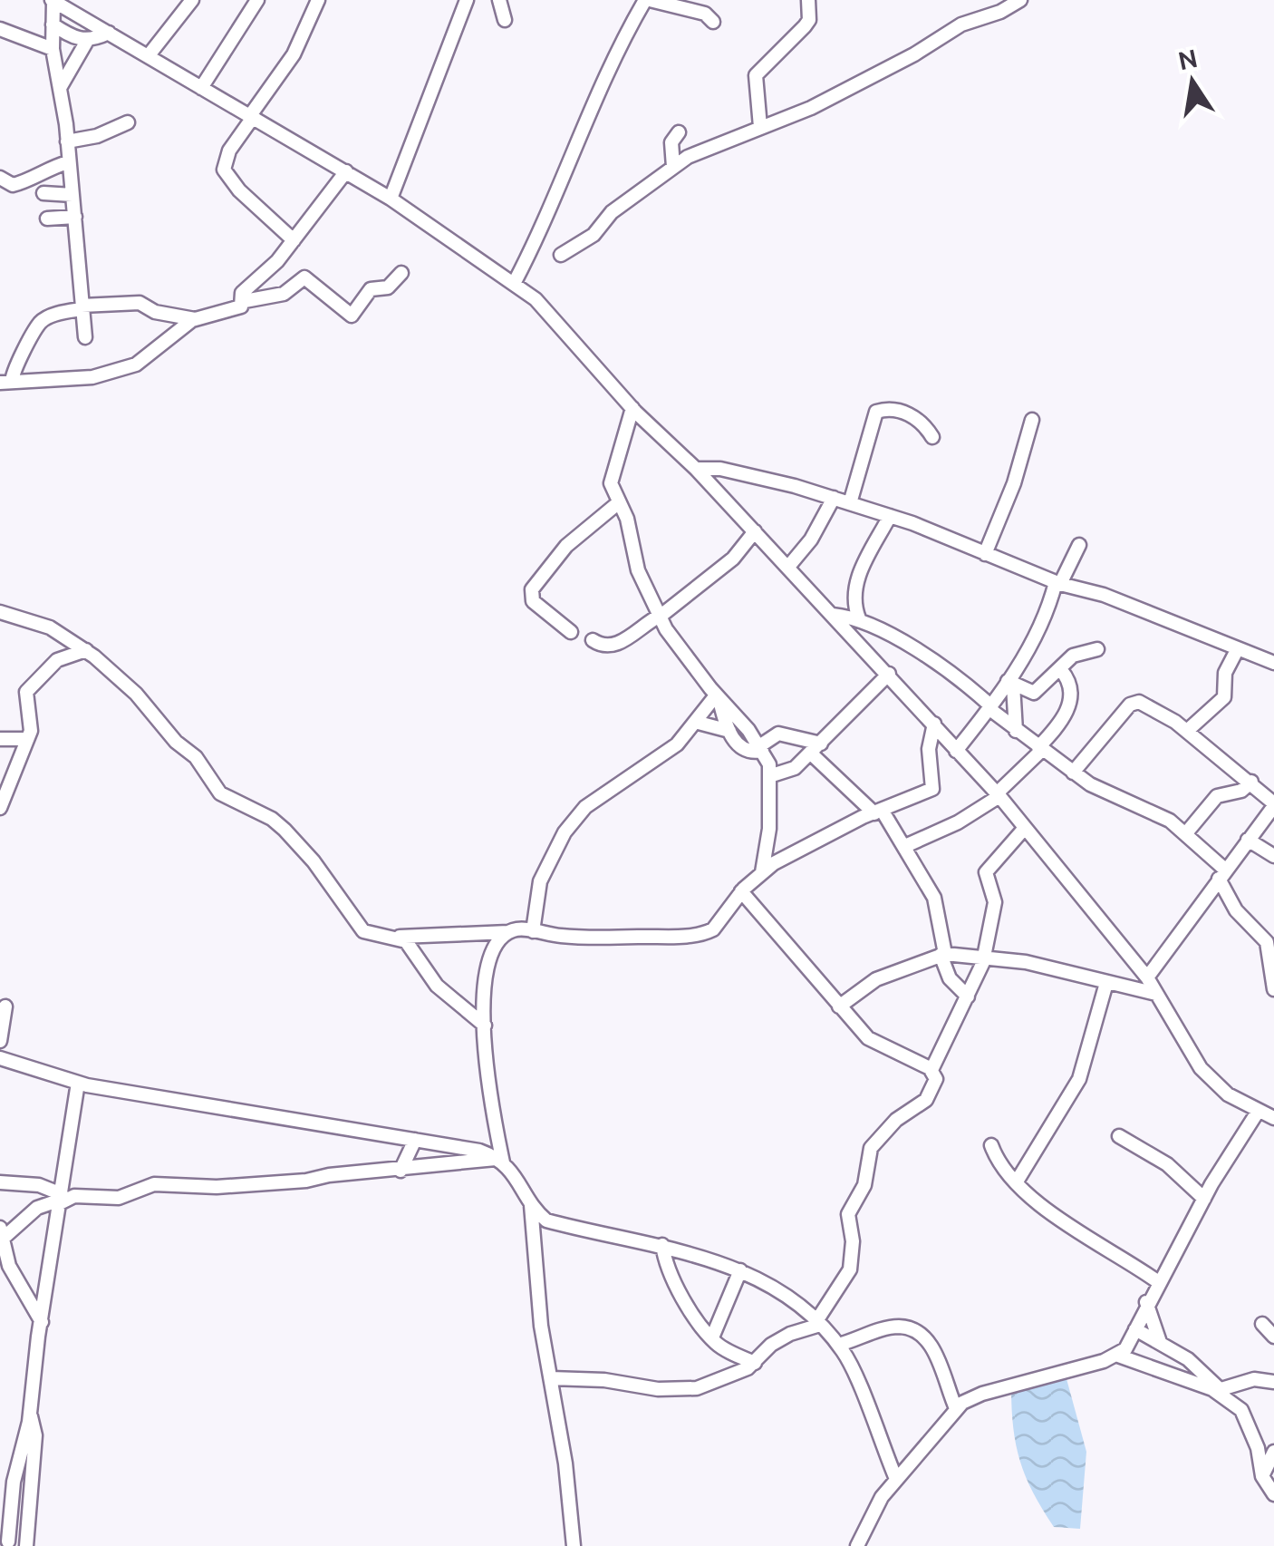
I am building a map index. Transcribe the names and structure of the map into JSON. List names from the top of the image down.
{
  "north": "top"
}
